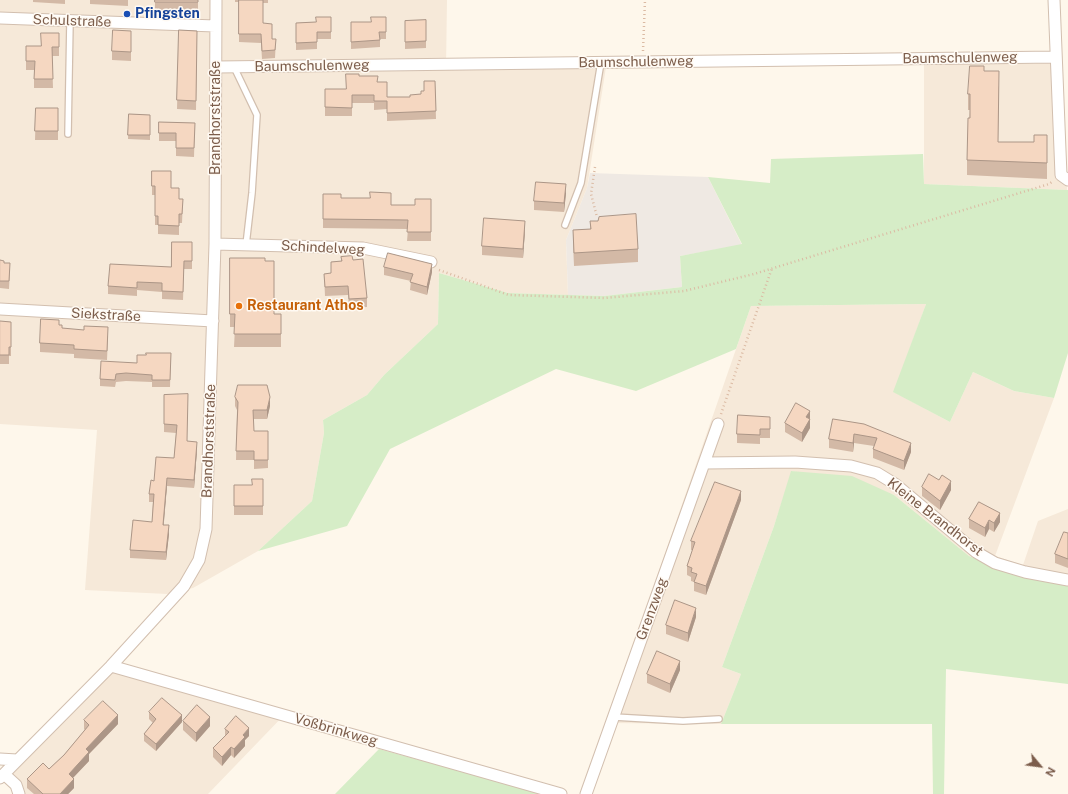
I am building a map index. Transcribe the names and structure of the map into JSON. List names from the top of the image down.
{
  "streets": {
    "street": [
      "Schulstraße",
      "Baumschulenweg",
      "Brandhorststraße",
      "Schindelweg",
      "Siekstraße",
      "Kleine Brandhorst",
      "Grenzweg",
      "Voßbrinkweg"
    ]
  },
  "crossings": [
    ["Schulstraße", "Brandhorststraße"],
    ["Baumschulenweg", "Brandhorststraße"],
    ["Brandhorststraße", "Schindelweg"],
    ["Brandhorststraße", "Siekstraße"],
    ["Brandhorststraße", "Voßbrinkweg"],
    ["Kleine Brandhorst", "Grenzweg"]
  ],
  "places": ["Pfingsten", "Restaurant Athos"],
  "north": "bottom right"
}
